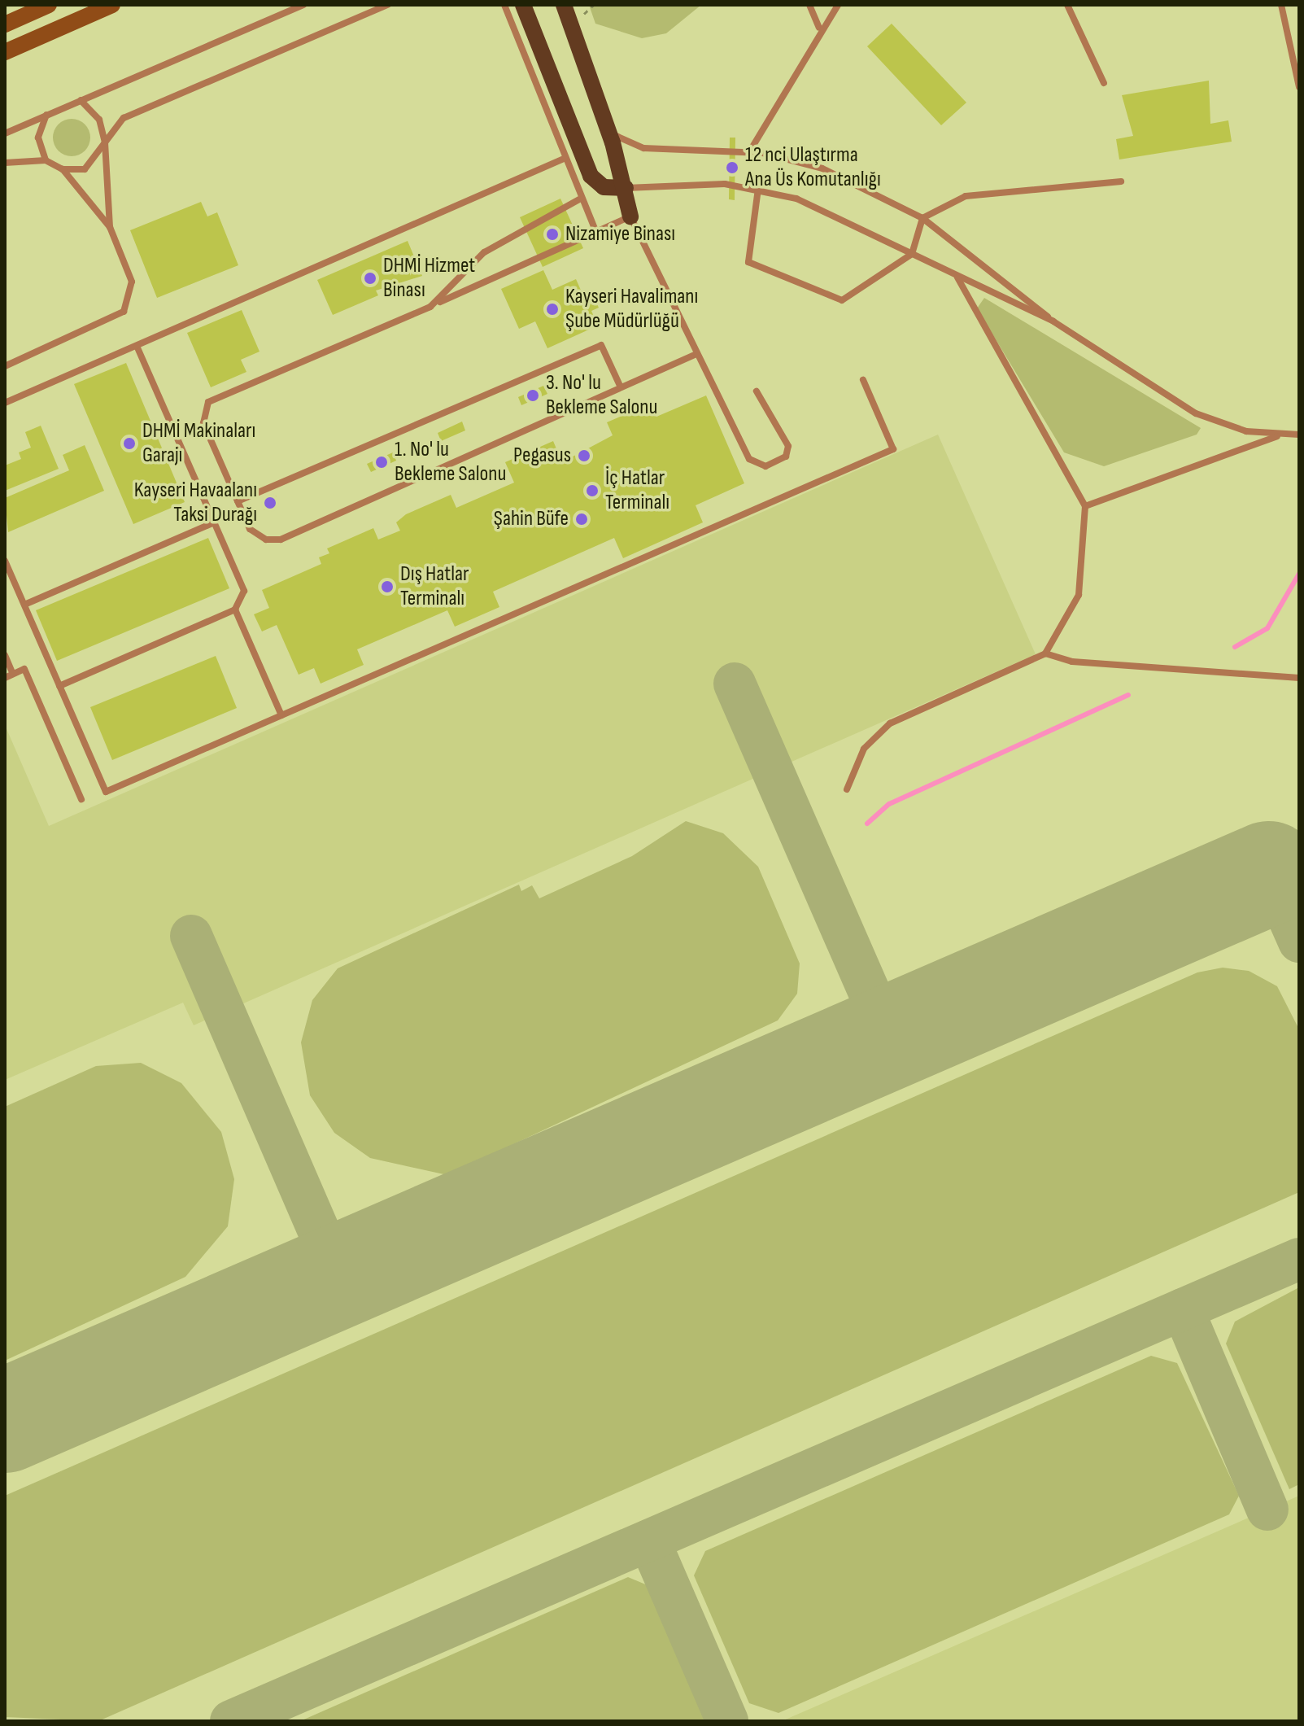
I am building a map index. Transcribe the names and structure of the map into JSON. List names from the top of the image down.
{
  "places": [
    "12 nci Ulaştırma Ana Üs Komutanlığı",
    "Nizamiye Binası",
    "DHMİ Hizmet Binası",
    "Kayseri Havalimanı Şube Müdürlüğü",
    "3. No' lu Bekleme Salonu",
    "DHMİ Makinaları Garajı",
    "Pegasus",
    "1. No' lu Bekleme Salonu",
    "İç Hatlar Terminalı",
    "Kayseri Havaalanı Taksi Durağı",
    "Şahin Büfe",
    "Dış Hatlar Terminalı"
  ]
}
